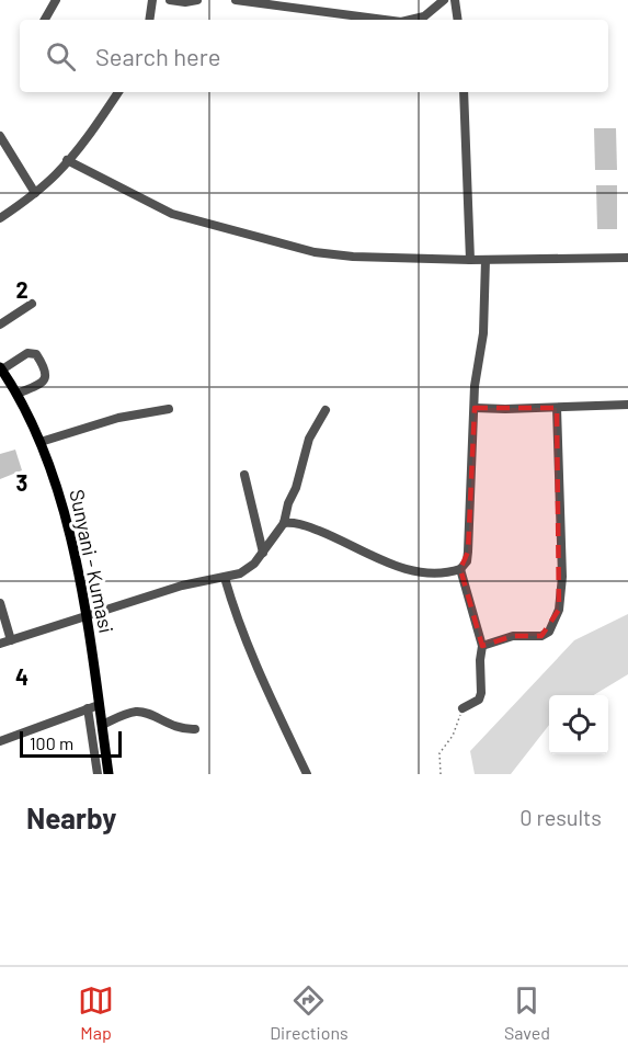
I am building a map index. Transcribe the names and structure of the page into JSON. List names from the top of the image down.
{
  "streets": {
    "main road": ["Sunyani - Kumasi"]
  },
  "scale_bar": "100 m",
  "page": {
    "search": "Search here",
    "scale": "100 m",
    "heading": ["Nearby", "0 results"],
    "nav": ["Map", "Directions", "Saved"]
  },
  "grid": {
    "rows": ["2", "3", "4"]
  }
}
